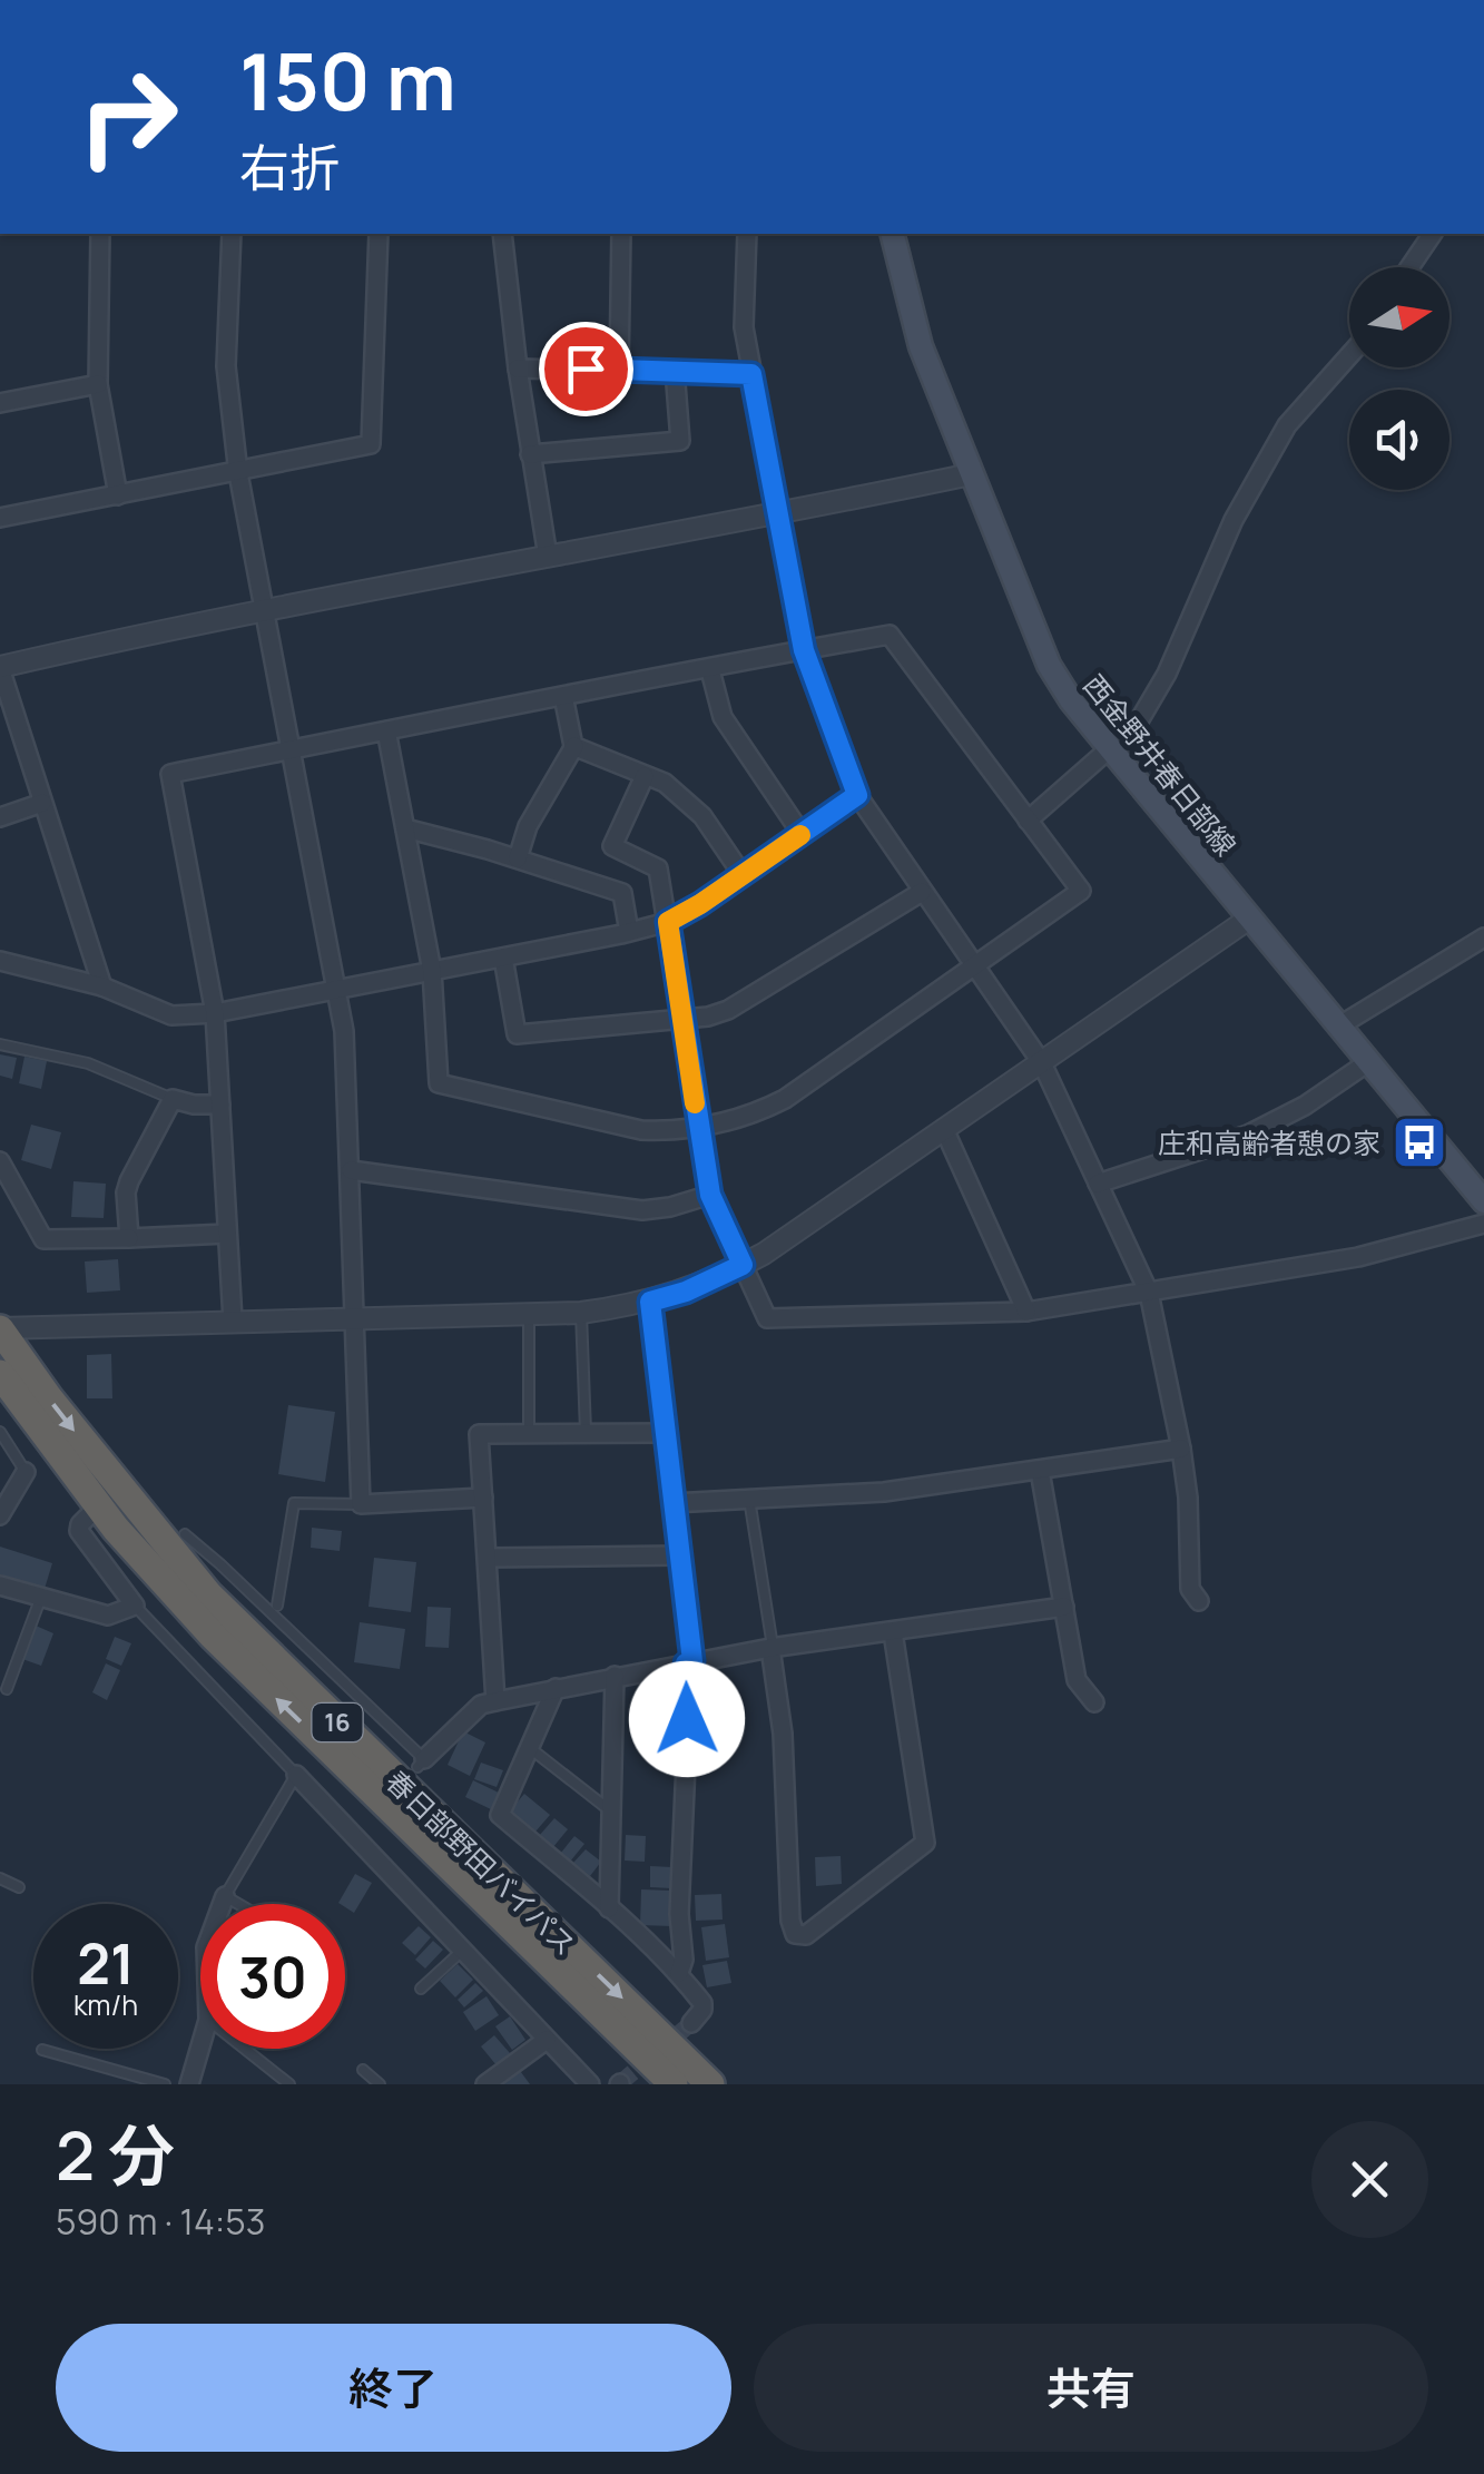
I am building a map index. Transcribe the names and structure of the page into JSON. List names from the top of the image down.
{
  "streets": {
    "highway": ["16", "春日部野田バイパス"],
    "main road": ["西金野井春日部線"]
  },
  "places": {
    "bus stop": ["庄和高齢者憩の家"]
  },
  "north": "right",
  "page": {
    "turn": ["150 m", "右折"],
    "speed": "21 km/h",
    "limit": "30",
    "heading": ["2 分", "590 m · 14:53"],
    "buttons": ["終了", "共有"]
  }
}
